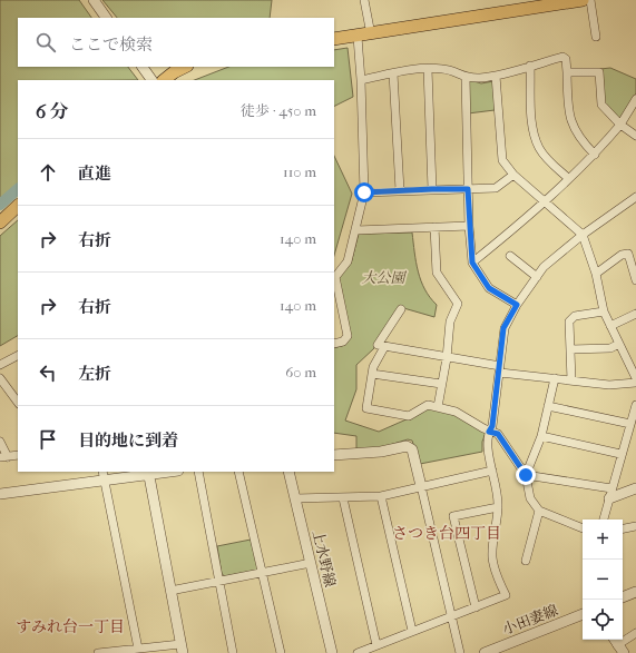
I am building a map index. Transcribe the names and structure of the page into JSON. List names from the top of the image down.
{
  "streets": {
    "street": ["上水野線", "小田妻線"]
  },
  "districts": ["さつき台四丁目", "すみれ台一丁目"],
  "parks": ["大公園"],
  "page": {
    "search": "ここで検索",
    "heading": ["6 分", "徒歩 · 450 m"],
    "list": [
      ["直進", "110 m"],
      ["右折", "140 m"],
      ["右折", "140 m"],
      ["左折", "60 m"],
      "目的地に到着"
    ],
    "map_buttons": ["+", "−"]
  }
}
